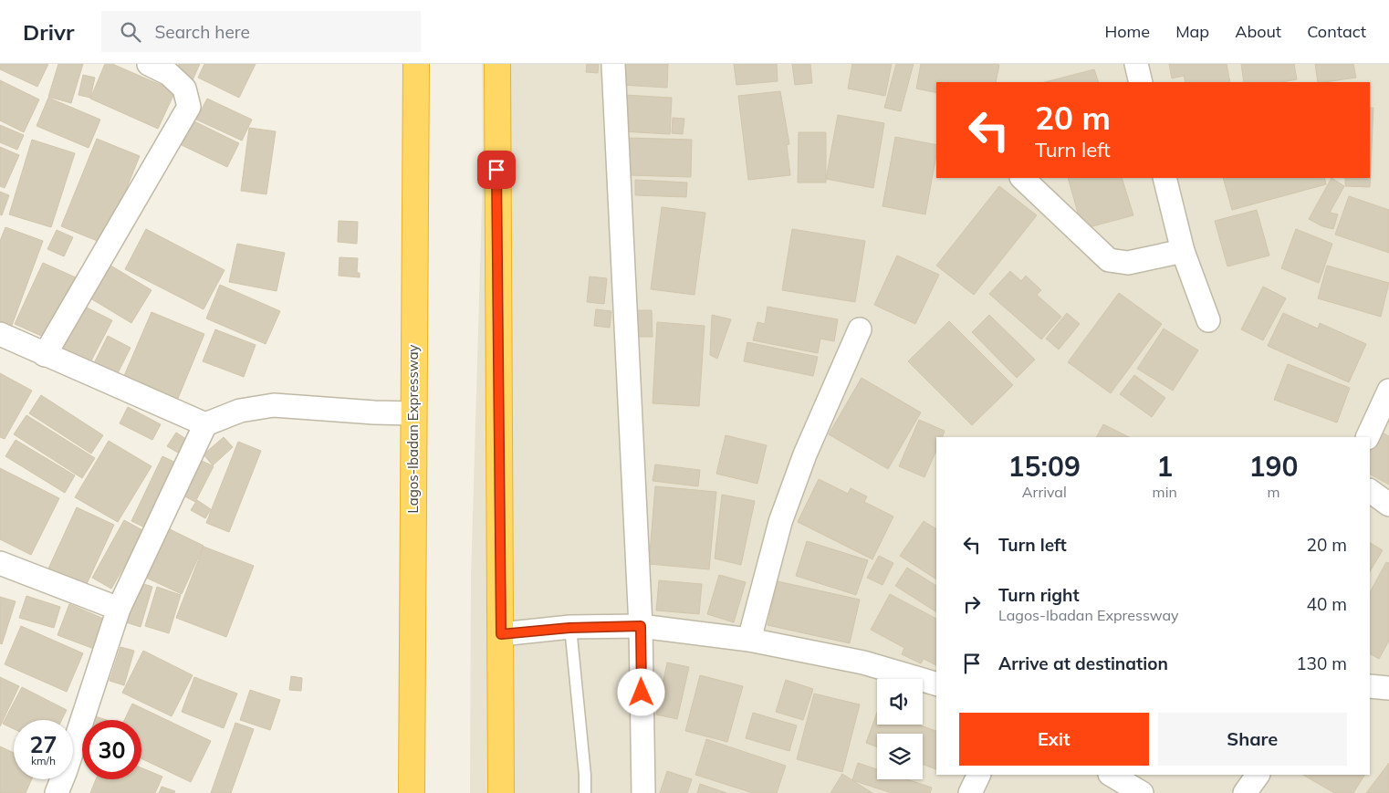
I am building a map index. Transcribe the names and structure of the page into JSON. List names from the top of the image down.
{
  "streets": {
    "highway": ["Lagos-Ibadan Expressway"]
  },
  "page": {
    "header": "Drivr",
    "search": "Search here",
    "nav": [
      "Home",
      "Map",
      "About",
      "Contact"
    ],
    "turn": ["20 m", "Turn left"],
    "eta": [
      "15:09",
      "Arrival",
      "1",
      "min",
      "190",
      "m"
    ],
    "list": [
      {
        "name": "Turn left",
        "value": "20 m"
      },
      {
        "name": "Turn right",
        "note": "Lagos-Ibadan Expressway",
        "value": "40 m"
      },
      {
        "name": "Arrive at destination",
        "value": "130 m"
      }
    ],
    "buttons": ["Exit", "Share"],
    "speed": "27 km/h",
    "limit": "30"
  }
}
